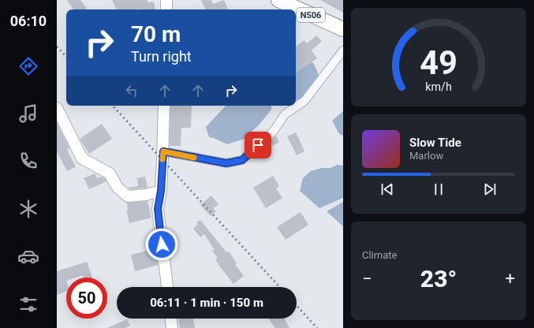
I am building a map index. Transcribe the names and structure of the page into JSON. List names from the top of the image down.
{
  "streets": {
    "highway": ["N506"]
  },
  "page": {
    "tabs": "06:10",
    "turn": ["70 m", "Turn right"],
    "song": ["Slow Tide", "Marlow"],
    "tile": "Climate",
    "heat": ["−", "23°", "+"],
    "limit": "50",
    "trip": "06:11 · 1 min · 150 m",
    "gauge": ["49", "km/h"]
  }
}
